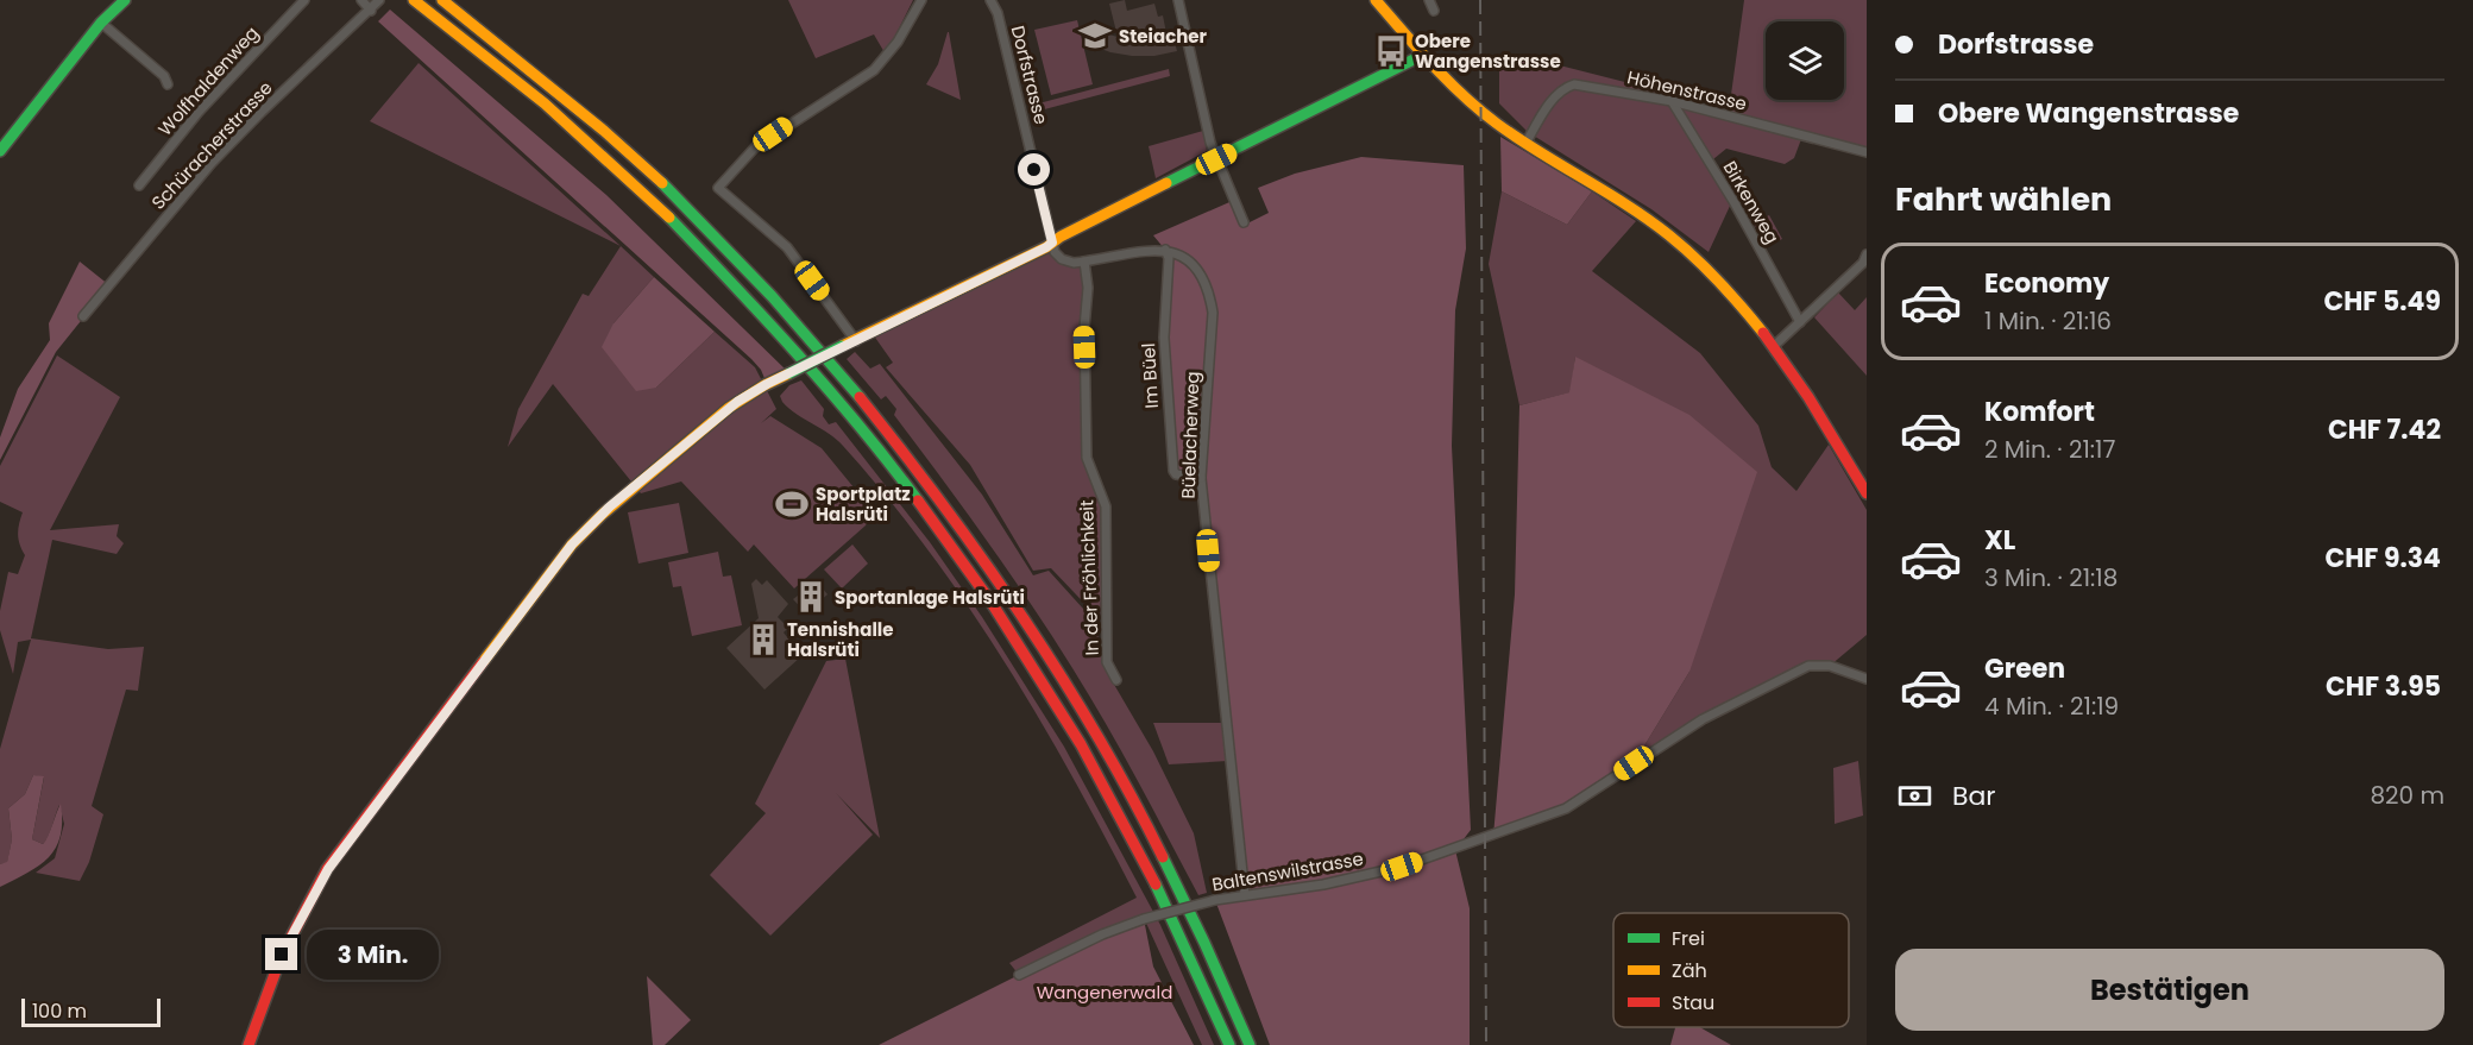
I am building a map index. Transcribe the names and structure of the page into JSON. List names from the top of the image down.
{
  "streets": {
    "street": [
      "Dorfstrasse",
      "Wolfhaldenweg",
      "Höhenstrasse",
      "Schüracherstrasse",
      "Birkenweg",
      "Im Büel",
      "Büelacherweg",
      "In der Fröhlichkeit",
      "Baltenswilstrasse"
    ]
  },
  "crossings": [
    ["Höhenstrasse", "Birkenweg"],
    ["Im Büel", "Büelacherweg"],
    ["Büelacherweg", "Baltenswilstrasse"]
  ],
  "parks": ["Wangenerwald"],
  "places": {
    "school or university": ["Steiacher"],
    "bus stop": ["Obere Wangenstrasse"],
    "sports": ["Sportplatz Halsrüti"],
    "building": ["Sportanlage Halsrüti", "Tennishalle Halsrüti"]
  },
  "legend": ["Frei", "Zäh", "Stau"],
  "scale_bar": "100 m",
  "page": {
    "banner": ["Dorfstrasse", "Obere Wangenstrasse"],
    "heading": "Fahrt wählen",
    "list": [
      {
        "name": "Economy",
        "note": "1 Min. · 21:16",
        "value": "CHF 5.49"
      },
      {
        "name": "Komfort",
        "note": "2 Min. · 21:17",
        "value": "CHF 7.42"
      },
      {
        "name": "XL",
        "note": "3 Min. · 21:18",
        "value": "CHF 9.34"
      },
      {
        "name": "Green",
        "note": "4 Min. · 21:19",
        "value": "CHF 3.95"
      }
    ],
    "pay": ["Bar", "820 m"],
    "bubble": "3 Min.",
    "buttons": "Bestätigen",
    "scale": "100 m"
  }
}
